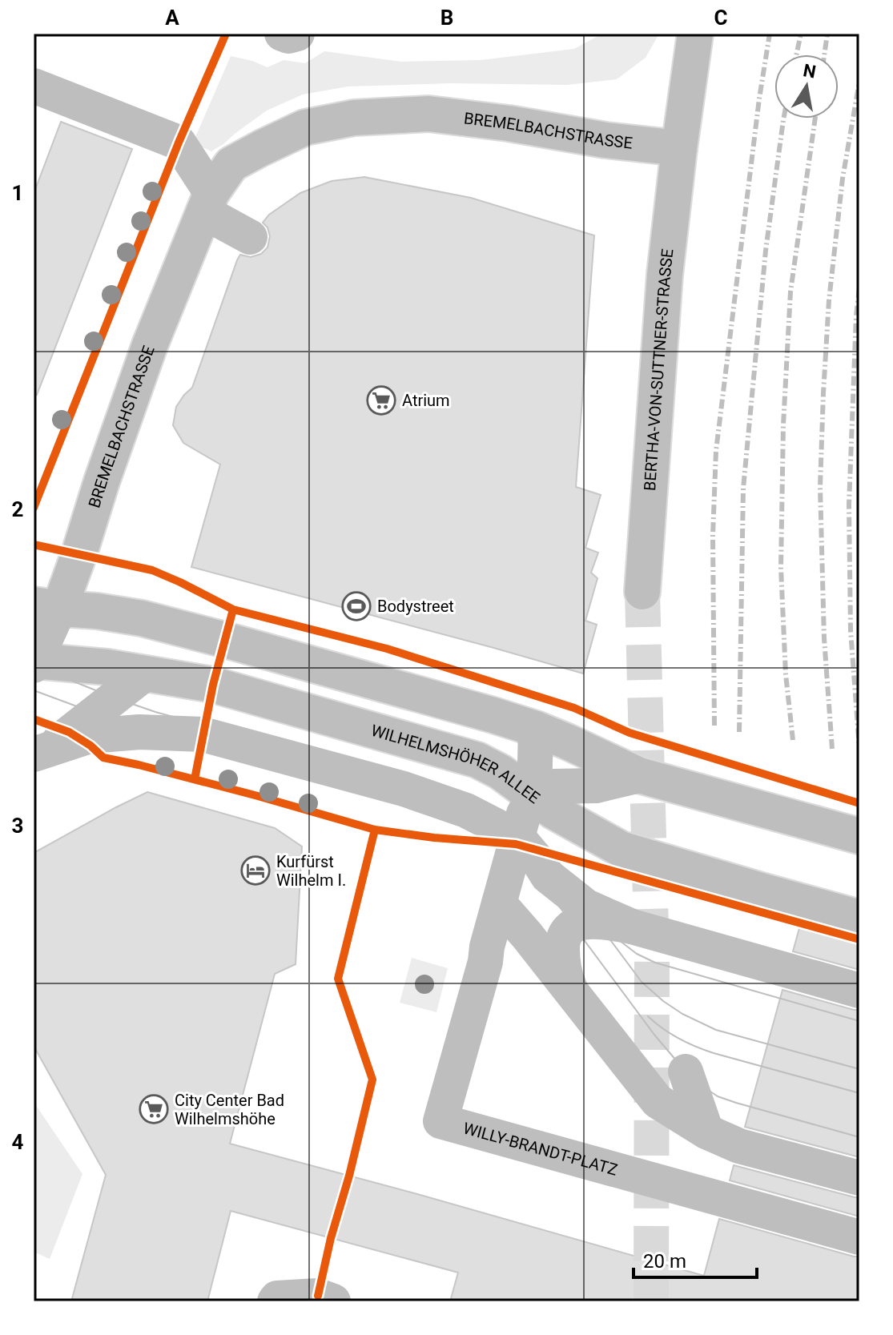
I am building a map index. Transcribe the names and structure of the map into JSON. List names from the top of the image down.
{
  "streets": {
    "main road": [
      "BREMELBACHSTRASSE",
      "BERTHA-VON-SUTTNER-STRASSE",
      "WILHELMSHÖHER ALLEE",
      "WILLY-BRANDT-PLATZ"
    ]
  },
  "crossings": [
    ["BREMELBACHSTRASSE", "BERTHA-VON-SUTTNER-STRASSE"],
    ["BREMELBACHSTRASSE", "WILHELMSHÖHER ALLEE"]
  ],
  "places": {
    "supermarket": ["Atrium", "City Center Bad Wilhelmshöhe"],
    "sports": ["Bodystreet"],
    "hotel": ["Kurfürst Wilhelm I."]
  },
  "scale_bar": "20 m",
  "north": "top",
  "grid": {
    "columns": ["A", "B", "C"],
    "rows": [
      "1",
      "2",
      "3",
      "4"
    ]
  }
}
